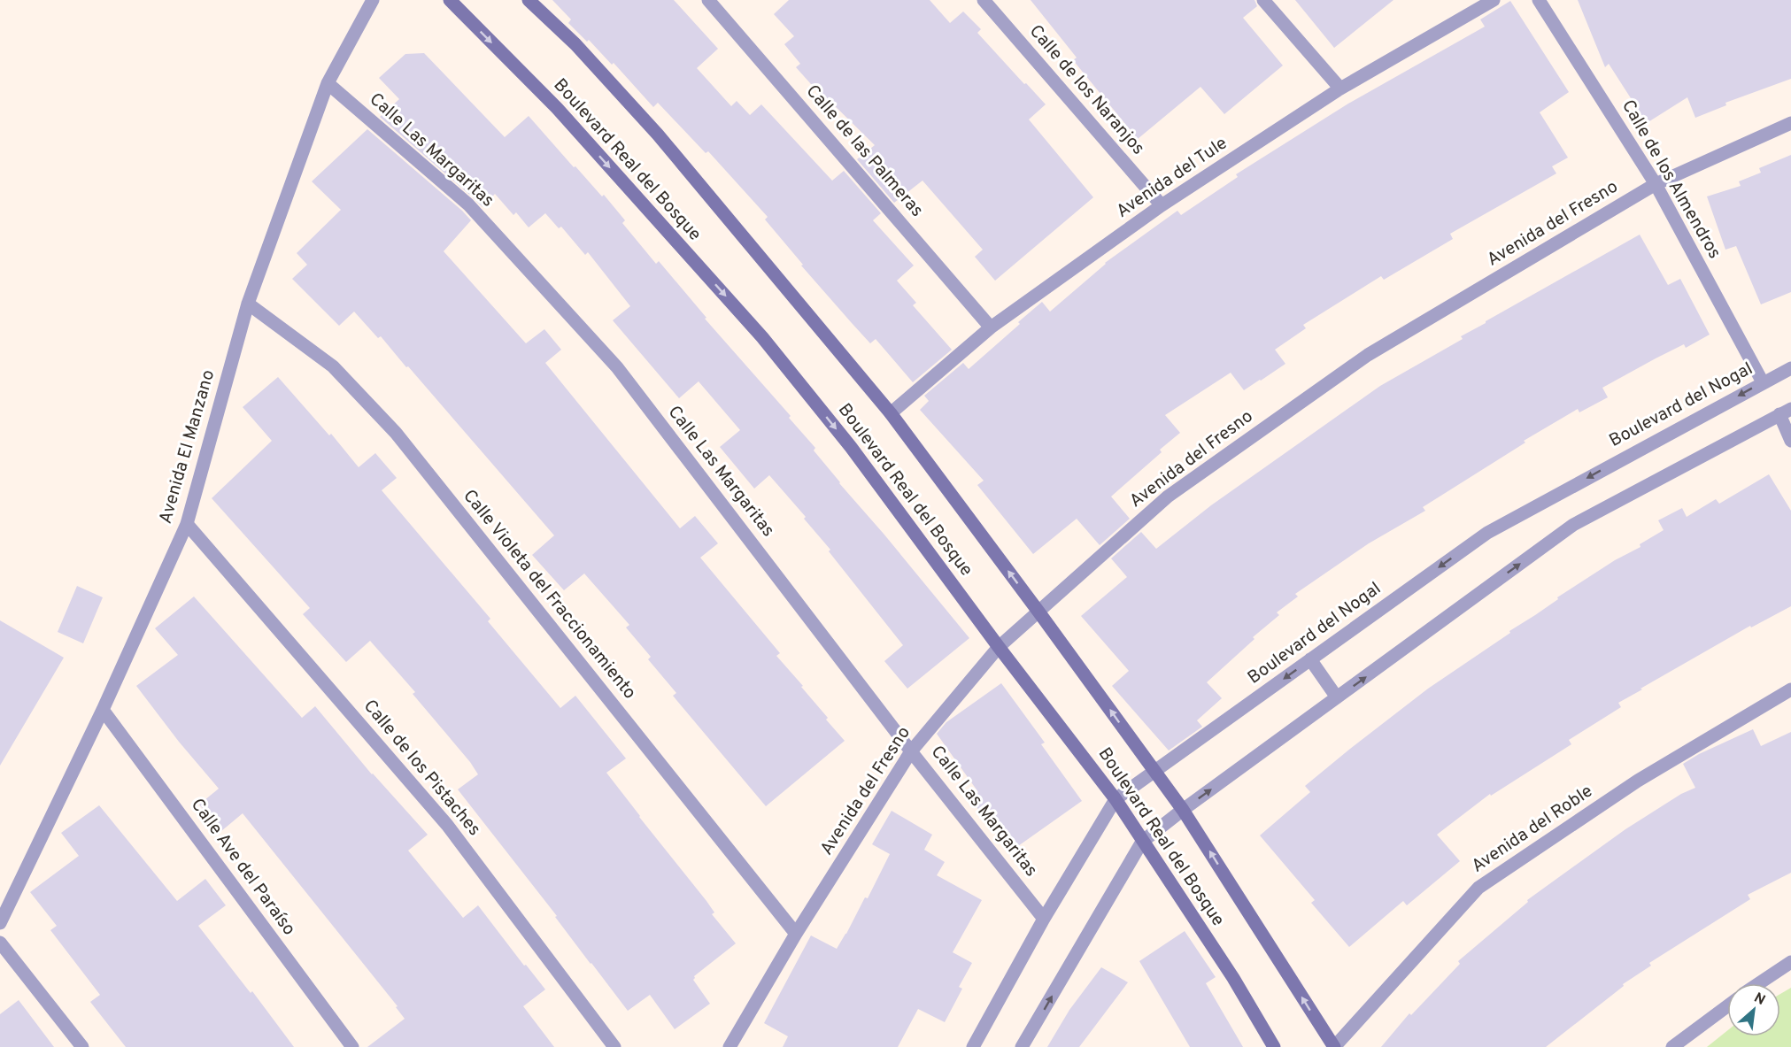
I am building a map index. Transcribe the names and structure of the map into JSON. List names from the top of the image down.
{
  "streets": {
    "street": [
      "Calle de los Naranjos",
      "Calle Las Margaritas",
      "Calle de las Palmeras",
      "Boulevard Real del Bosque",
      "Avenida del Tule",
      "Calle de los Almendros",
      "Avenida del Fresno",
      "Boulevard del Nogal",
      "Avenida El Manzano",
      "Calle Violeta del Fraccionamiento",
      "Calle de los Pistaches",
      "Avenida del Roble",
      "Calle Ave del Paraíso"
    ]
  },
  "crossings": [
    ["Calle de los Naranjos", "Avenida del Tule"],
    ["Calle Las Margaritas", "Avenida del Fresno"],
    ["Calle Las Margaritas", "Boulevard del Nogal"],
    ["Calle Las Margaritas", "Avenida El Manzano"],
    ["Calle de las Palmeras", "Avenida del Tule"],
    ["Boulevard Real del Bosque", "Avenida del Tule"],
    ["Boulevard Real del Bosque", "Avenida del Fresno"],
    ["Boulevard Real del Bosque", "Boulevard del Nogal"],
    ["Boulevard Real del Bosque", "Avenida del Roble"],
    ["Calle de los Almendros", "Avenida del Fresno"],
    ["Calle de los Almendros", "Boulevard del Nogal"],
    ["Avenida del Fresno", "Calle Violeta del Fraccionamiento"],
    ["Avenida El Manzano", "Calle Violeta del Fraccionamiento"],
    ["Avenida El Manzano", "Calle de los Pistaches"],
    ["Avenida El Manzano", "Calle Ave del Paraíso"]
  ],
  "north": "top right"
}
